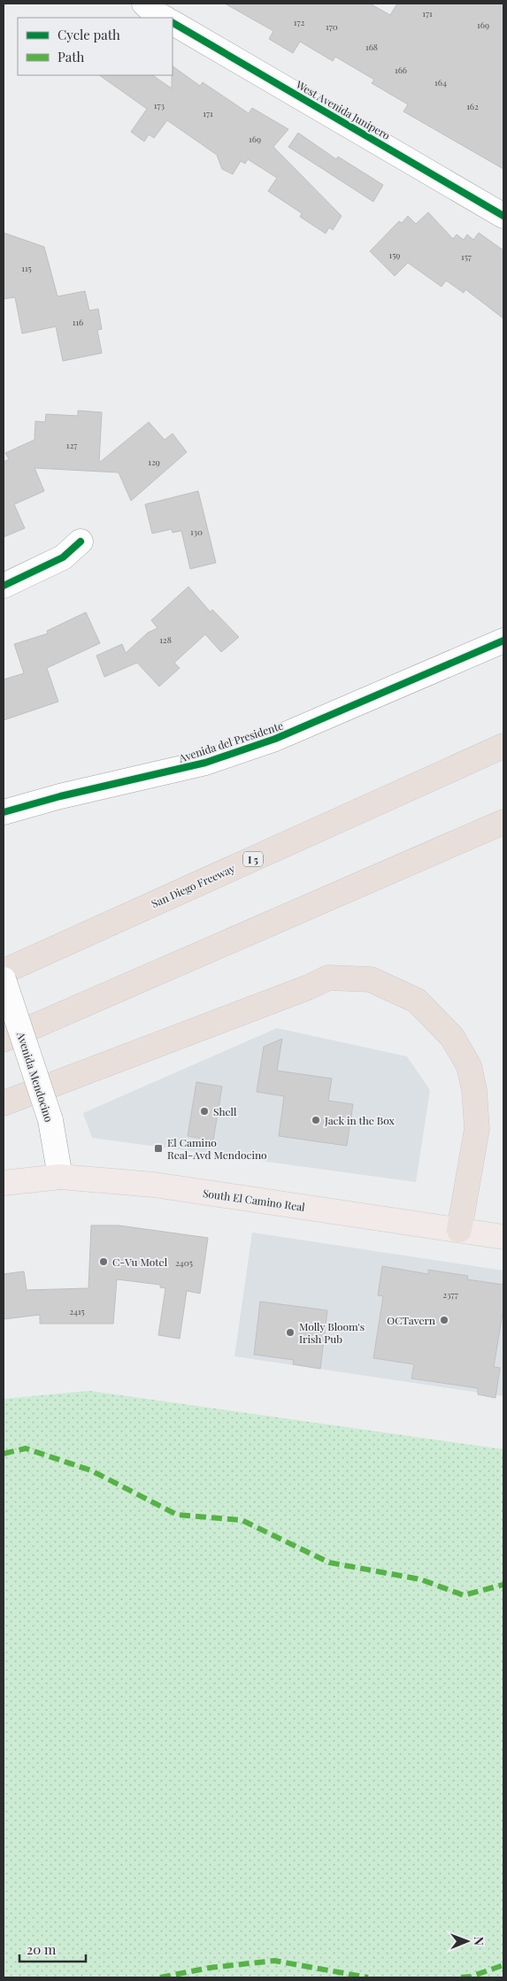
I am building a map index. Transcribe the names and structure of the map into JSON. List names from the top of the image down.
{
  "streets": {
    "highway": ["I 5", "San Diego Freeway"],
    "main road": [
      "West Avenida Junipero",
      "Avenida del Presidente",
      "Avenida Mendocino",
      "South El Camino Real"
    ]
  },
  "crossings": [
    ["Avenida Mendocino", "South El Camino Real"]
  ],
  "places": {
    "other": [
      "Shell",
      "Jack in the Box",
      "C-Vu Motel",
      "OCTavern",
      "Molly Bloom's Irish Pub"
    ],
    "transit": ["El Camino Real-Avd Mendocino"]
  },
  "house_numbers": [
    "171",
    "172",
    "169",
    "170",
    "168",
    "166",
    "164",
    "173",
    "162",
    "171",
    "169",
    "159",
    "157",
    "115",
    "116",
    "127",
    "129",
    "130",
    "128",
    "2405",
    "2377",
    "2415"
  ],
  "legend": ["Cycle path", "Path"],
  "scale_bar": "20 m",
  "north": "right"
}
